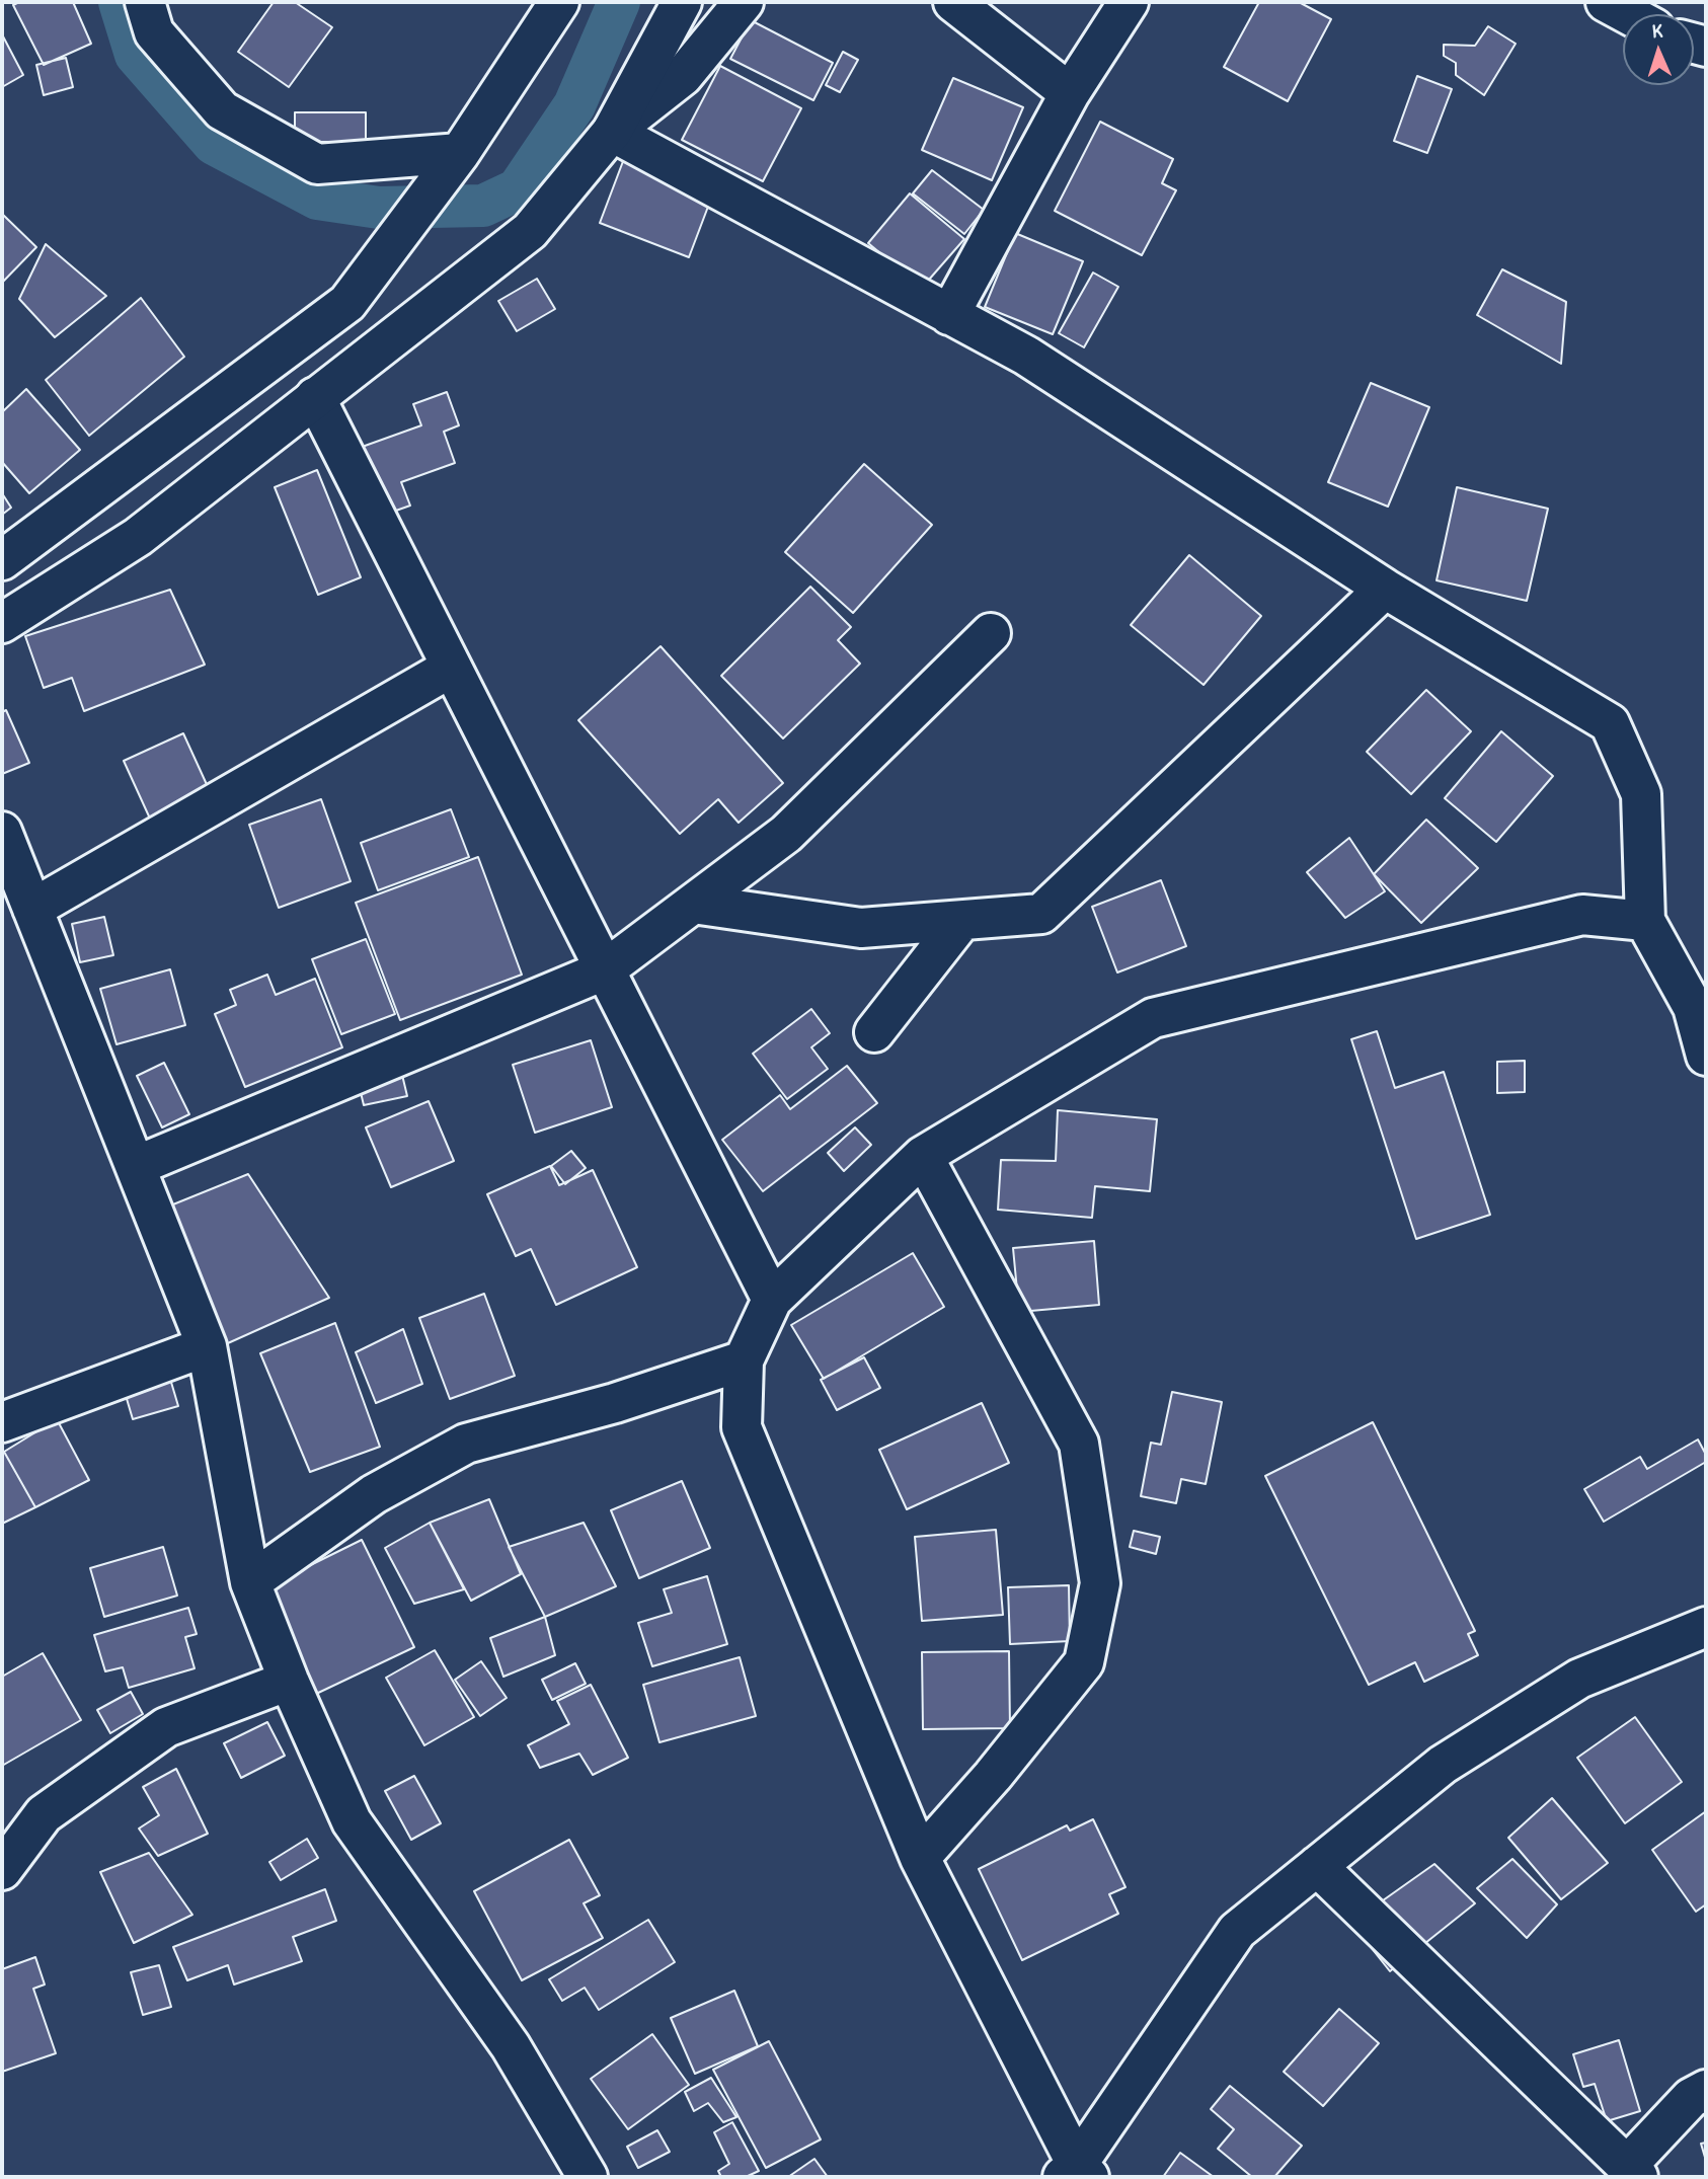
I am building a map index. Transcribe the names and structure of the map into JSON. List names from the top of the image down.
{
  "north": "top"
}
